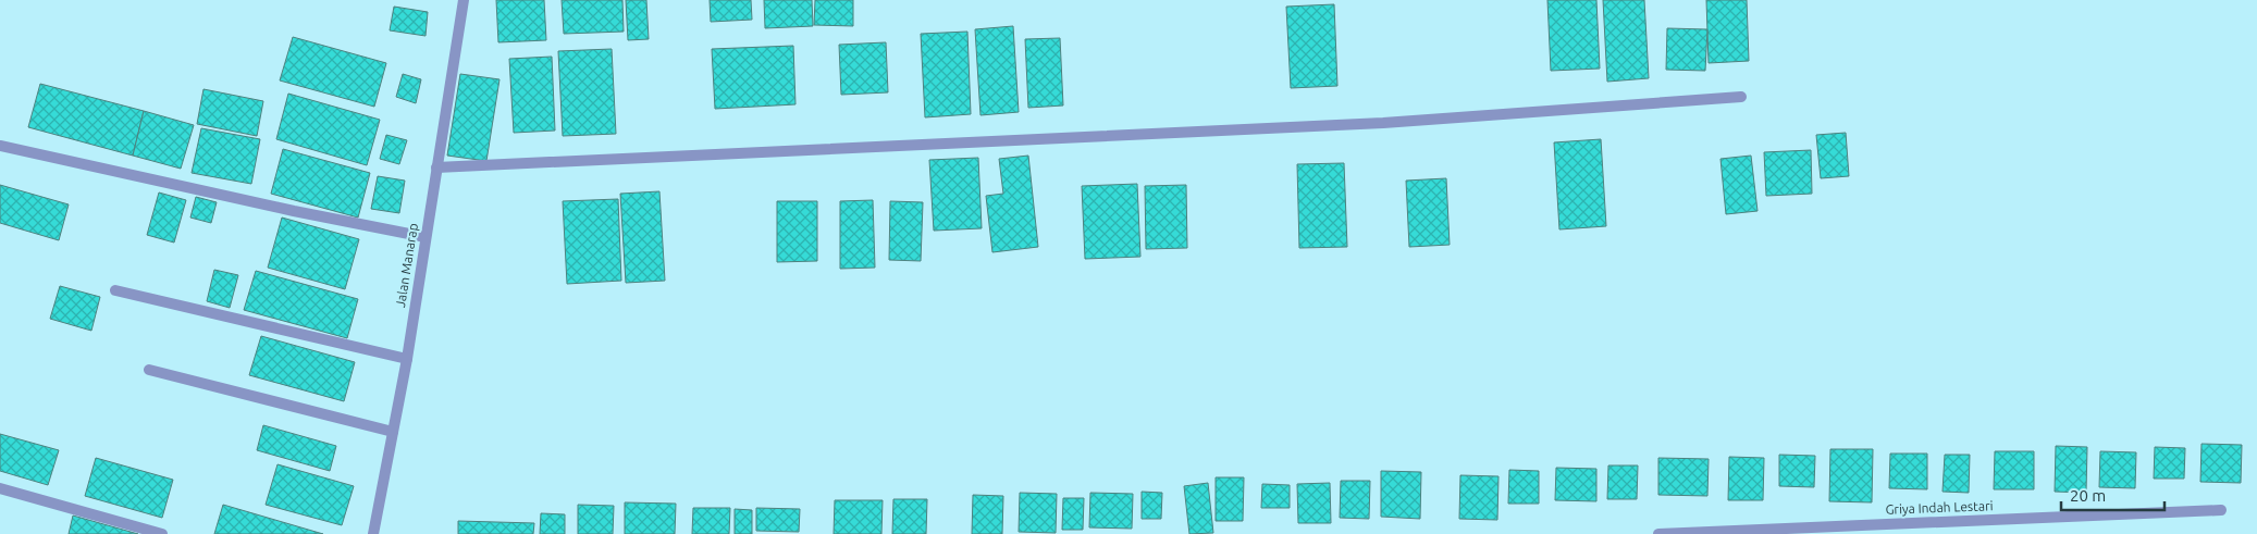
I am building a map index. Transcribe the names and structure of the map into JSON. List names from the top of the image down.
{
  "streets": {
    "street": ["Jalan Manarap", "Griya Indah Lestari"]
  },
  "scale_bar": "20 m"
}
